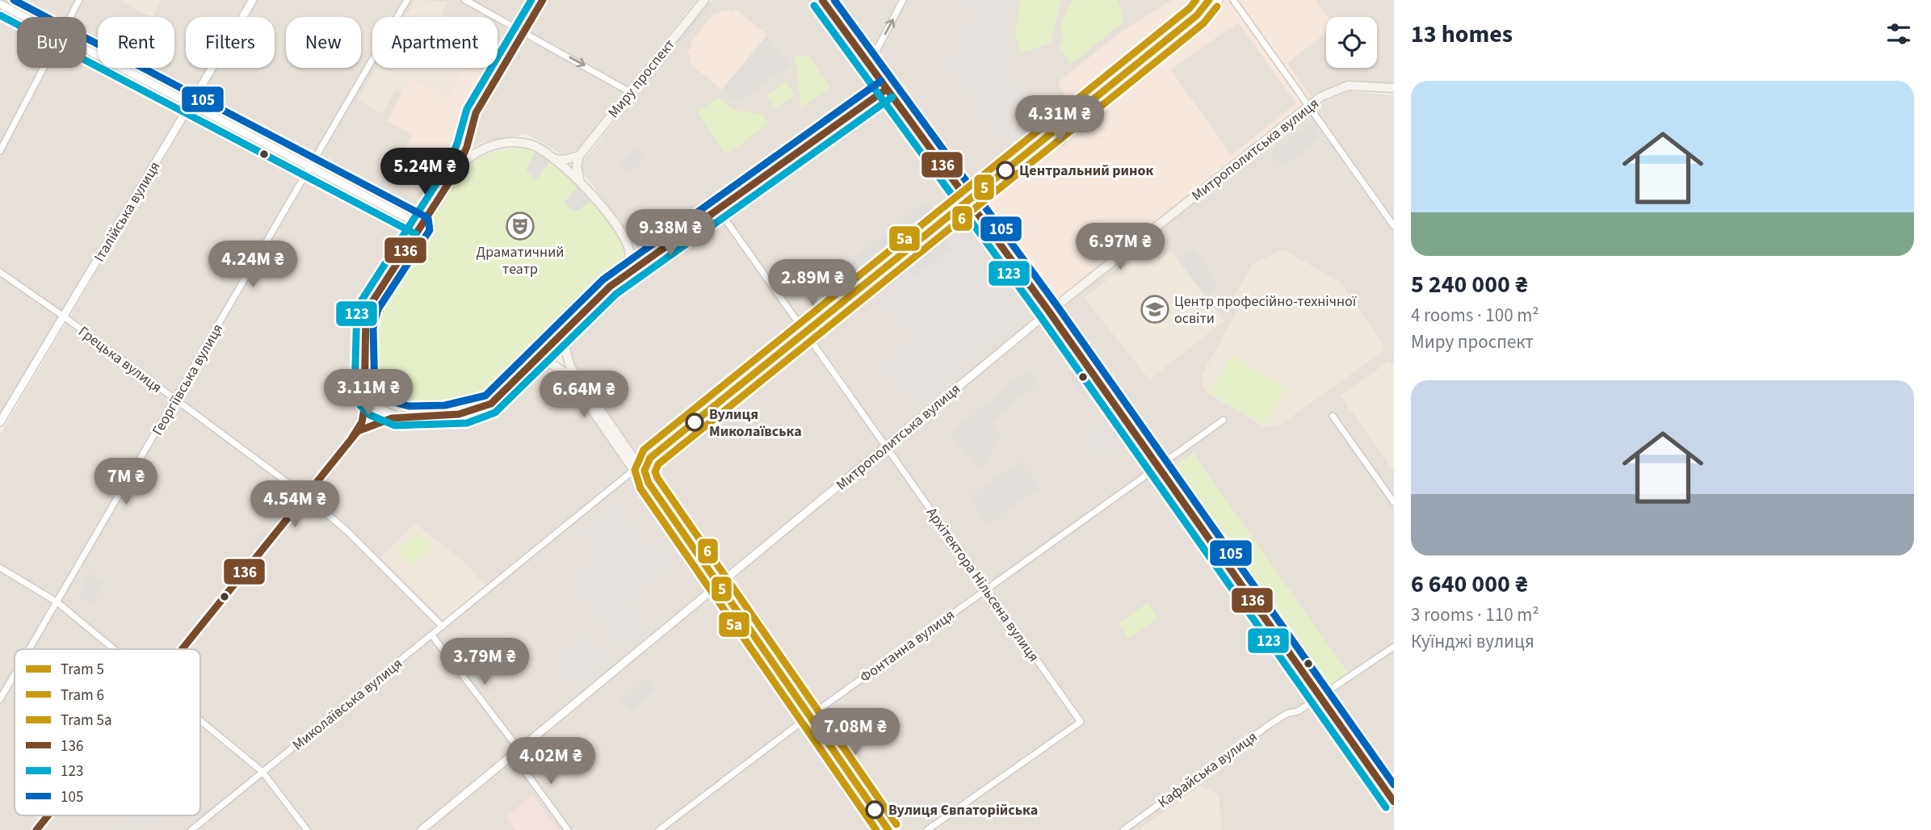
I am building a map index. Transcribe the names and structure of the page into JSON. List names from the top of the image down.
{
  "streets": {
    "main road": ["Миру проспект", "Митрополитська вулиця"],
    "street": [
      "Італійська вулиця",
      "Грецька вулиця",
      "Георгіївська вулиця",
      "Архітектора Нільсена вулиця",
      "Фонтанна вулиця",
      "Миколаївська вулиця",
      "Кафайська вулиця"
    ]
  },
  "crossings": [
    ["Митрополитська вулиця", "Архітектора Нільсена вулиця"],
    ["Італійська вулиця", "Грецька вулиця"],
    ["Грецька вулиця", "Георгіївська вулиця"],
    ["Грецька вулиця", "Миколаївська вулиця"],
    ["Архітектора Нільсена вулиця", "Фонтанна вулиця"],
    ["Архітектора Нільсена вулиця", "Миколаївська вулиця"]
  ],
  "places": {
    "other": ["Центральний ринок", "Вулиця Миколаївська", "Вулиця Євпаторійська"],
    "theatre": ["Драматичний театр"],
    "school or university": ["Центр професійно-технічної освіти"]
  },
  "lines": [
    "tram line 5",
    "tram line 5а",
    "transit line 136",
    "transit line 123",
    "transit line 105",
    "tram line 6"
  ],
  "legend": [
    "Tram 5",
    "Tram 6",
    "Tram 5а",
    "136",
    "123",
    "105"
  ],
  "page": {
    "heading": "13 homes",
    "chip": [
      "Buy",
      "Rent",
      "Filters",
      "New",
      "Apartment"
    ],
    "list": [
      {
        "name": "5 240 000 ₴",
        "note": "4 rooms · 100 m² · Миру проспект"
      },
      {
        "name": "6 640 000 ₴",
        "note": "3 rooms · 110 m² · Куїнджі вулиця"
      }
    ],
    "price": [
      "4.31M ₴",
      "5.24M ₴",
      "9.38M ₴",
      "6.97M ₴",
      "4.24M ₴",
      "2.89M ₴",
      "3.11M ₴",
      "6.64M ₴",
      "7M ₴",
      "4.54M ₴",
      "3.79M ₴",
      "7.08M ₴",
      "4.02M ₴"
    ]
  }
}
